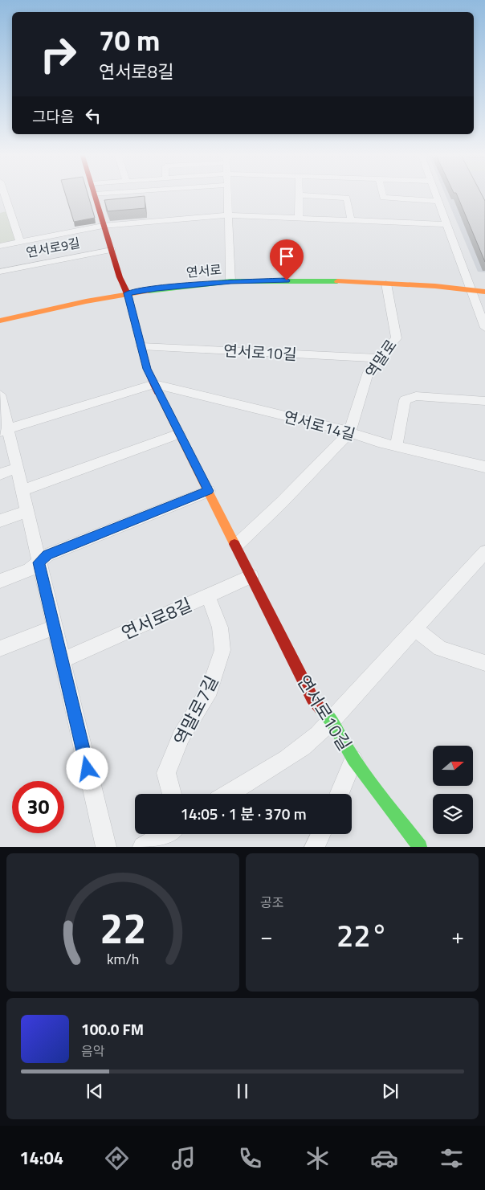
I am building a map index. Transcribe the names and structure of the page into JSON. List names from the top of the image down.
{
  "streets": {
    "street": [
      "연서로9길",
      "연서로",
      "연서로10길",
      "역말로",
      "연서로14길",
      "연서로8길",
      "역말로7길"
    ]
  },
  "crossings": [
    ["연서로", "연서로10길"],
    ["연서로", "역말로"],
    ["연서로10길", "역말로"],
    ["연서로10길", "연서로14길"],
    ["연서로10길", "연서로8길"],
    ["역말로", "연서로14길"],
    ["연서로8길", "역말로7길"]
  ],
  "north": "right",
  "page": {
    "turn": ["70 m", "연서로8길"],
    "then": "그다음",
    "limit": "30",
    "trip": "14:05 · 1 분 · 370 m",
    "tile": "공조",
    "heat": ["−", "22°", "+"],
    "song": ["100.0 FM", "음악"],
    "tabs": "14:04",
    "gauge": ["22", "km/h"]
  }
}
